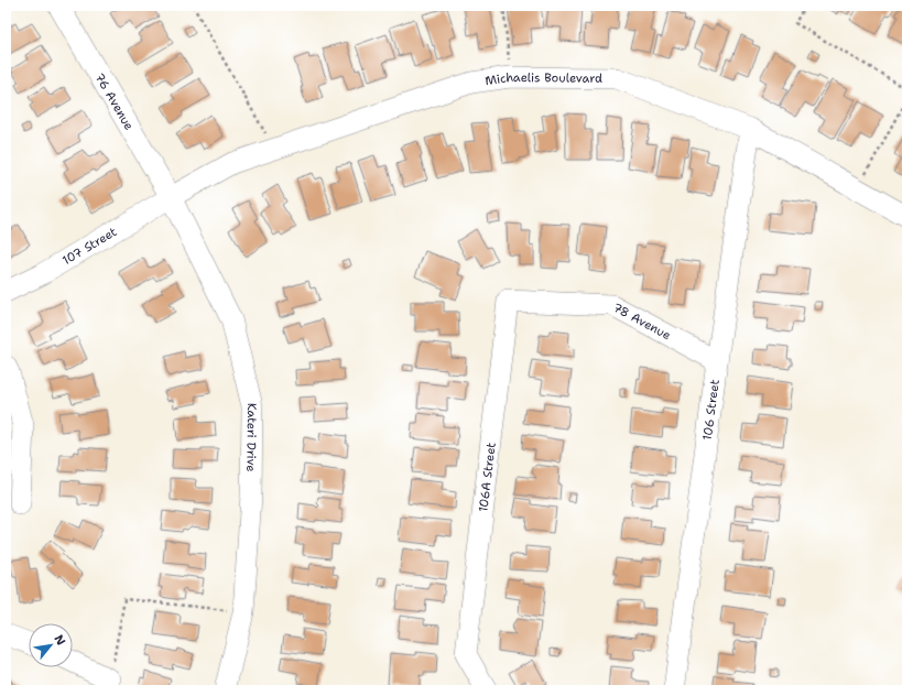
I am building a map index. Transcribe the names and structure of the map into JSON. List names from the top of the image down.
{
  "streets": {
    "street": [
      "Michaelis Boulevard",
      "76 Avenue",
      "107 Street",
      "78 Avenue",
      "106 Street",
      "Kateri Drive",
      "106A Street"
    ]
  },
  "crossings": [
    ["Michaelis Boulevard", "76 Avenue"],
    ["Michaelis Boulevard", "107 Street"],
    ["Michaelis Boulevard", "106 Street"],
    ["Michaelis Boulevard", "Kateri Drive"],
    ["76 Avenue", "107 Street"],
    ["76 Avenue", "Kateri Drive"],
    ["107 Street", "Kateri Drive"],
    ["78 Avenue", "106 Street"],
    ["78 Avenue", "106A Street"]
  ],
  "north": "top right"
}
